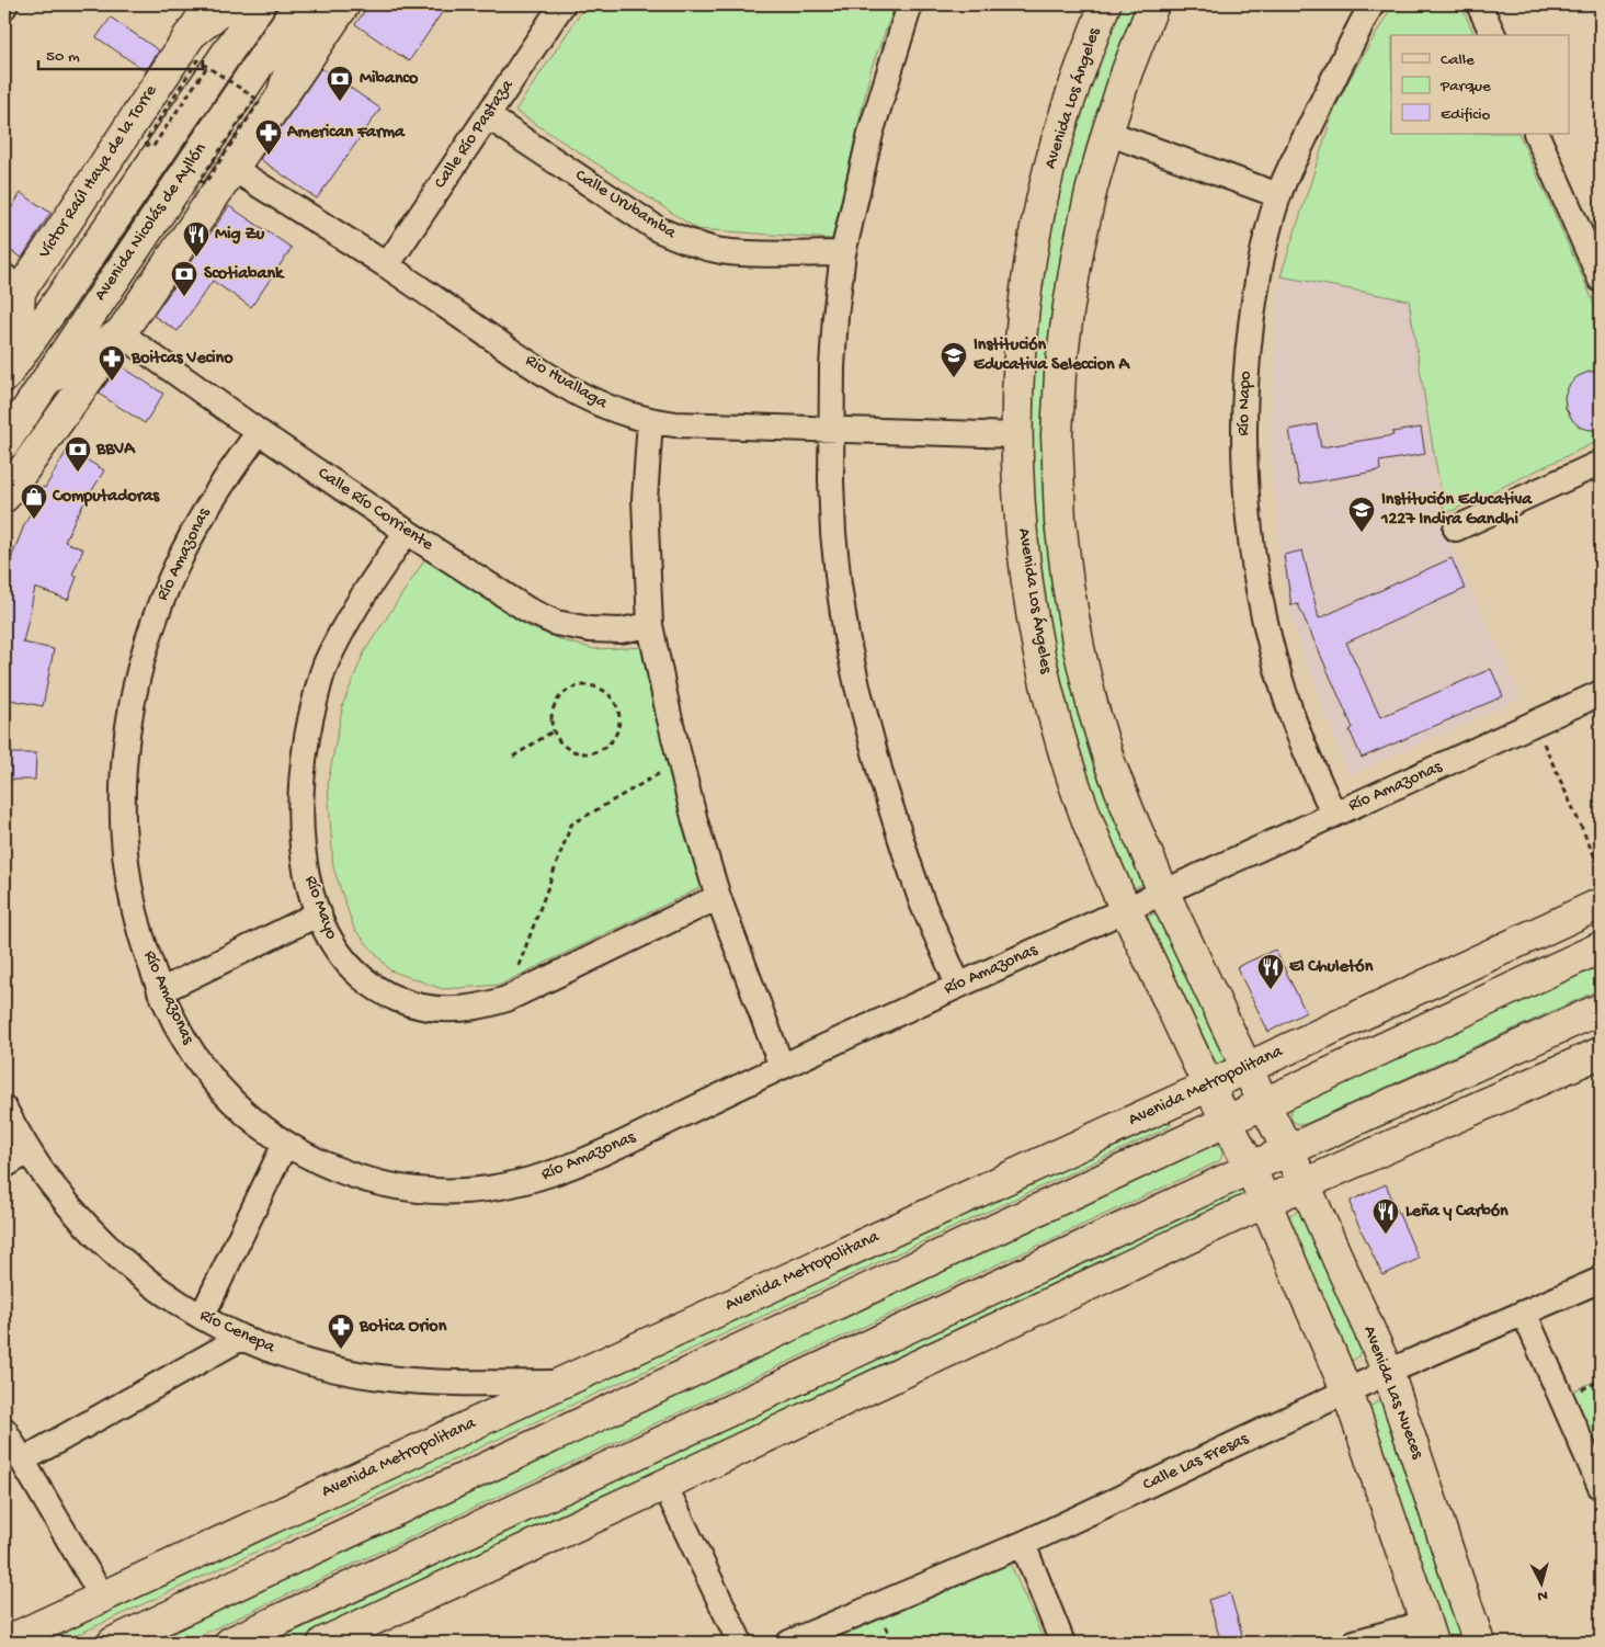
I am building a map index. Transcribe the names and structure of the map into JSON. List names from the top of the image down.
{
  "streets": {
    "street": [
      "Avenida Los Ángeles",
      "Calle Río Pastaza",
      "Víctor Raúl Haya de la Torre",
      "Calle Urubamba",
      "Avenida Nicolás de Ayllón",
      "Rio Huallaga",
      "Río Napo",
      "Calle Río Corriente",
      "Río Amazonas",
      "Río Mayo",
      "Avenida Metropolitana",
      "Río Cenepa",
      "Avenida Las Nueces",
      "Calle Las Fresas"
    ]
  },
  "crossings": [
    ["Avenida Los Ángeles", "Rio Huallaga"],
    ["Avenida Los Ángeles", "Río Amazonas"],
    ["Avenida Los Ángeles", "Avenida Metropolitana"],
    ["Avenida Los Ángeles", "Avenida Las Nueces"],
    ["Calle Río Pastaza", "Calle Urubamba"],
    ["Calle Río Pastaza", "Rio Huallaga"],
    ["Río Napo", "Río Amazonas"],
    ["Calle Río Corriente", "Río Amazonas"],
    ["Calle Río Corriente", "Río Mayo"],
    ["Avenida Metropolitana", "Río Cenepa"],
    ["Avenida Las Nueces", "Calle Las Fresas"]
  ],
  "places": {
    "bank": ["Mibanco", "Scotiabank", "BBVA"],
    "pharmacy": ["American Farma", "Boitcas Vecino", "Botica Orion"],
    "restaurant": ["Mig Zu", "El Chuletón", "Leña y Carbón"],
    "school or university": ["Institución Educativa Seleccion A", "Institución Educativa 1227 Indira Gandhi"],
    "shop": ["Computadoras"]
  },
  "legend": ["Calle", "Parque", "Edificio"],
  "scale_bar": "50 m",
  "north": "bottom"
}
